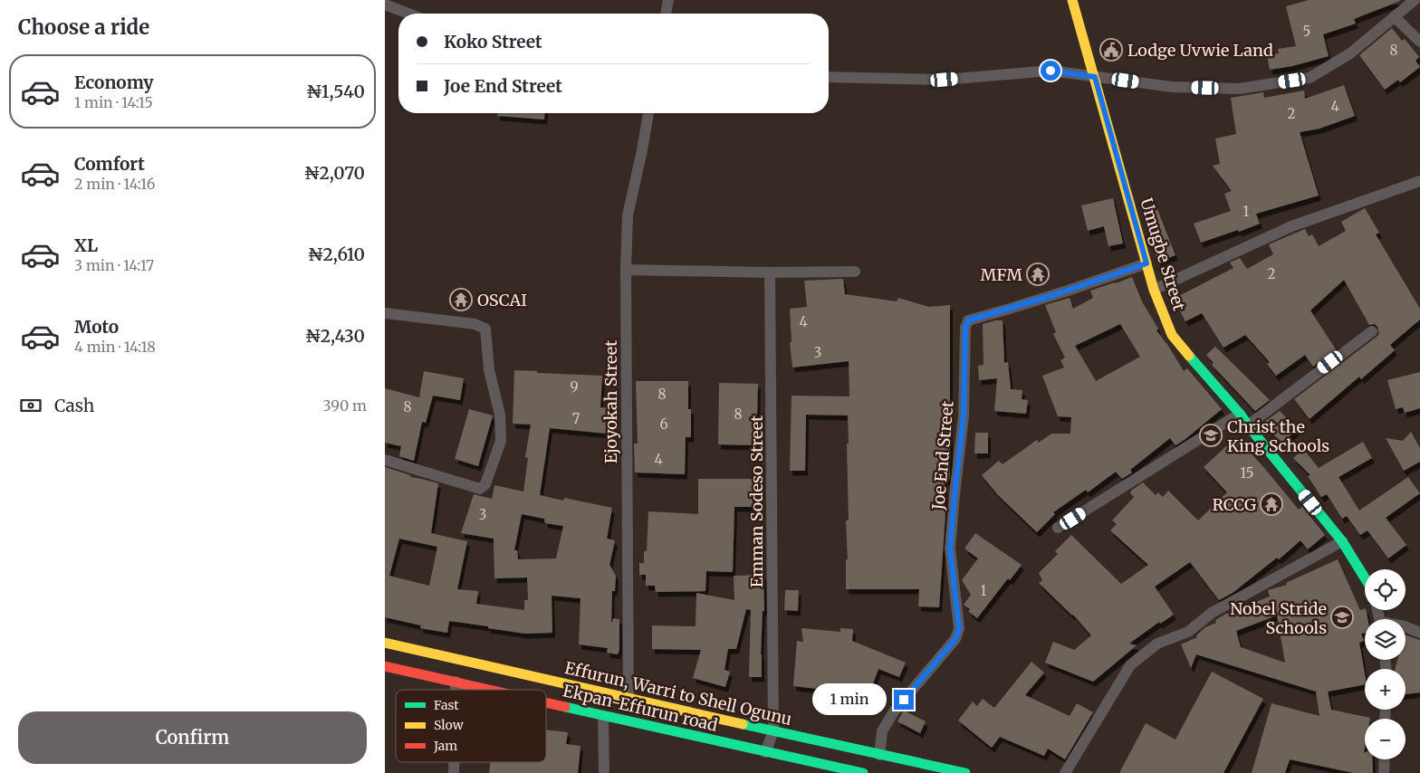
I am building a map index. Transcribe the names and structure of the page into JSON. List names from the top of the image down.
{
  "streets": {
    "main road": ["Umugbe Street", "Effurun, Warri to Shell Ogunu", "Ekpan-Effurun road"],
    "street": ["Ejoyokah Street", "Joe End Street", "Emman Sodeso Street"]
  },
  "crossings": [
    ["Umugbe Street", "Joe End Street"],
    ["Ejoyokah Street", "Effurun, Warri to Shell Ogunu"],
    ["Joe End Street", "Effurun, Warri to Shell Ogunu"],
    ["Emman Sodeso Street", "Effurun, Warri to Shell Ogunu"]
  ],
  "places": {
    "public building": ["Lodge Uvwie Land"],
    "temple": ["MFM", "OSCAI", "RCCG"],
    "school or university": ["Christ the King Schools", "Nobel Stride Schools"]
  },
  "house_numbers": [
    "5",
    "8",
    "4",
    "2",
    "1",
    "2",
    "4",
    "3",
    "9",
    "8",
    "8",
    "8",
    "7",
    "6",
    "4",
    "15",
    "3",
    "1"
  ],
  "legend": ["Fast", "Slow", "Jam"],
  "page": {
    "heading": "Choose a ride",
    "banner": ["Koko Street", "Joe End Street"],
    "list": [
      {
        "name": "Economy",
        "note": "1 min · 14:15",
        "value": "₦1,540"
      },
      {
        "name": "Comfort",
        "note": "2 min · 14:16",
        "value": "₦2,070"
      },
      {
        "name": "XL",
        "note": "3 min · 14:17",
        "value": "₦2,610"
      },
      {
        "name": "Moto",
        "note": "4 min · 14:18",
        "value": "₦2,430"
      }
    ],
    "pay": ["Cash", "390 m"],
    "map_buttons": ["+", "−"],
    "bubble": "1 min",
    "buttons": "Confirm"
  }
}
